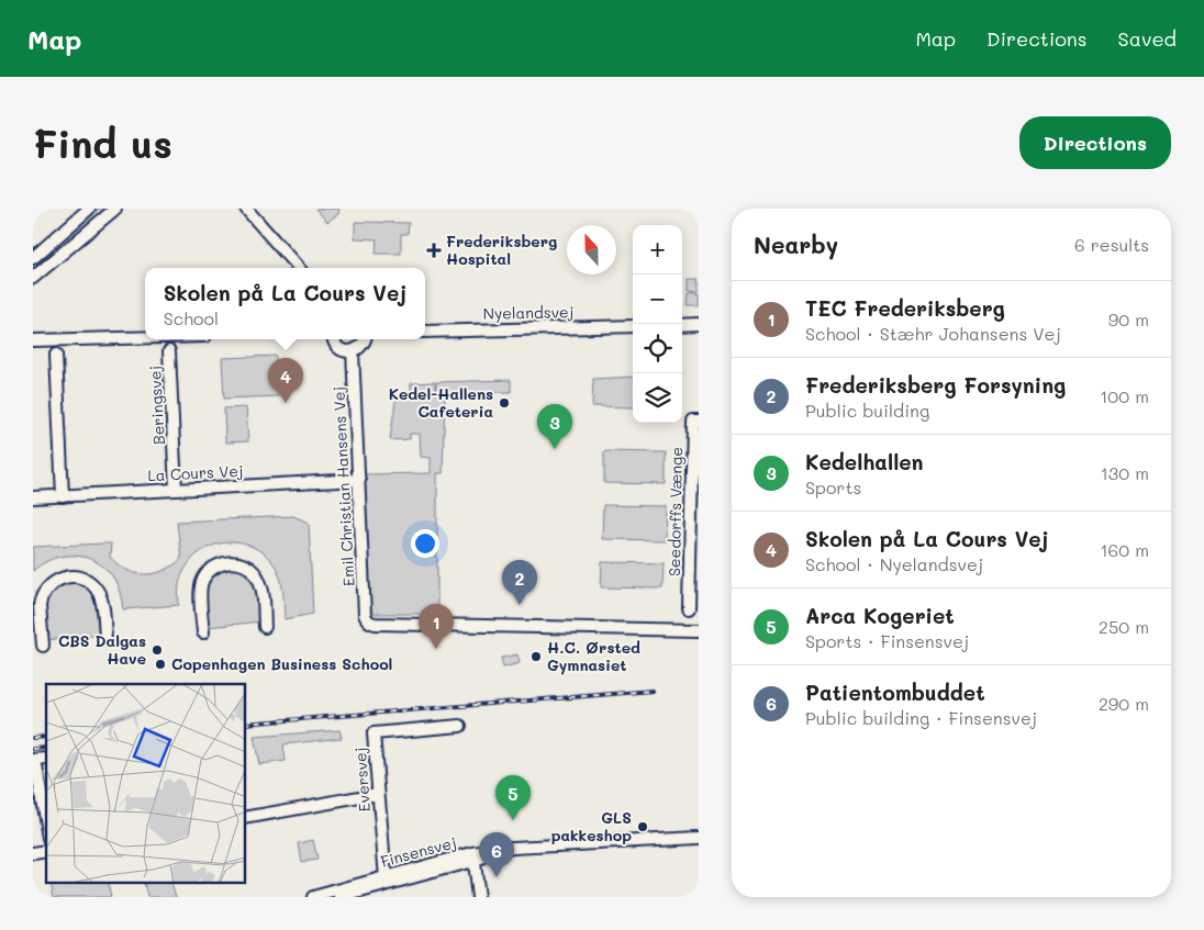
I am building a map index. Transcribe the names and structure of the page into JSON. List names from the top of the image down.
{
  "streets": {
    "street": [
      "Nyelandsvej",
      "Beringsvej",
      "La Cours Vej",
      "Emil Christian Hansens Vej",
      "Seedorffs Vænge",
      "Eversvej",
      "Finsensvej"
    ]
  },
  "crossings": [
    ["Beringsvej", "La Cours Vej"],
    ["La Cours Vej", "Emil Christian Hansens Vej"],
    ["Eversvej", "Finsensvej"]
  ],
  "places": {
    "health": ["Frederiksberg Hospital"],
    "other": [
      "Kedel-Hallens Cafeteria",
      "CBS Dalgas Have",
      "H.C. Ørsted Gymnasiet",
      "Copenhagen Business School",
      "GLS pakkeshop"
    ]
  },
  "north": "top",
  "page": {
    "header": "Map",
    "nav": ["Map", "Directions", "Saved"],
    "buttons": "Directions",
    "title": "Find us",
    "heading": ["Nearby", "6 results"],
    "map_buttons": ["+", "−"],
    "popup": ["Skolen på La Cours Vej", "School"],
    "list": [
      {
        "mark": "1",
        "name": "TEC Frederiksberg",
        "note": "School · Stæhr Johansens Vej",
        "value": "90 m"
      },
      {
        "mark": "2",
        "name": "Frederiksberg Forsyning",
        "note": "Public building",
        "value": "100 m"
      },
      {
        "mark": "3",
        "name": "Kedelhallen",
        "note": "Sports",
        "value": "130 m"
      },
      {
        "mark": "4",
        "name": "Skolen på La Cours Vej",
        "note": "School · Nyelandsvej",
        "value": "160 m"
      },
      {
        "mark": "5",
        "name": "Arca Kogeriet",
        "note": "Sports · Finsensvej",
        "value": "250 m"
      },
      {
        "mark": "6",
        "name": "Patientombuddet",
        "note": "Public building · Finsensvej",
        "value": "290 m"
      }
    ],
    "pins": [
      "4",
      "3",
      "2",
      "1",
      "5",
      "6"
    ]
  }
}
